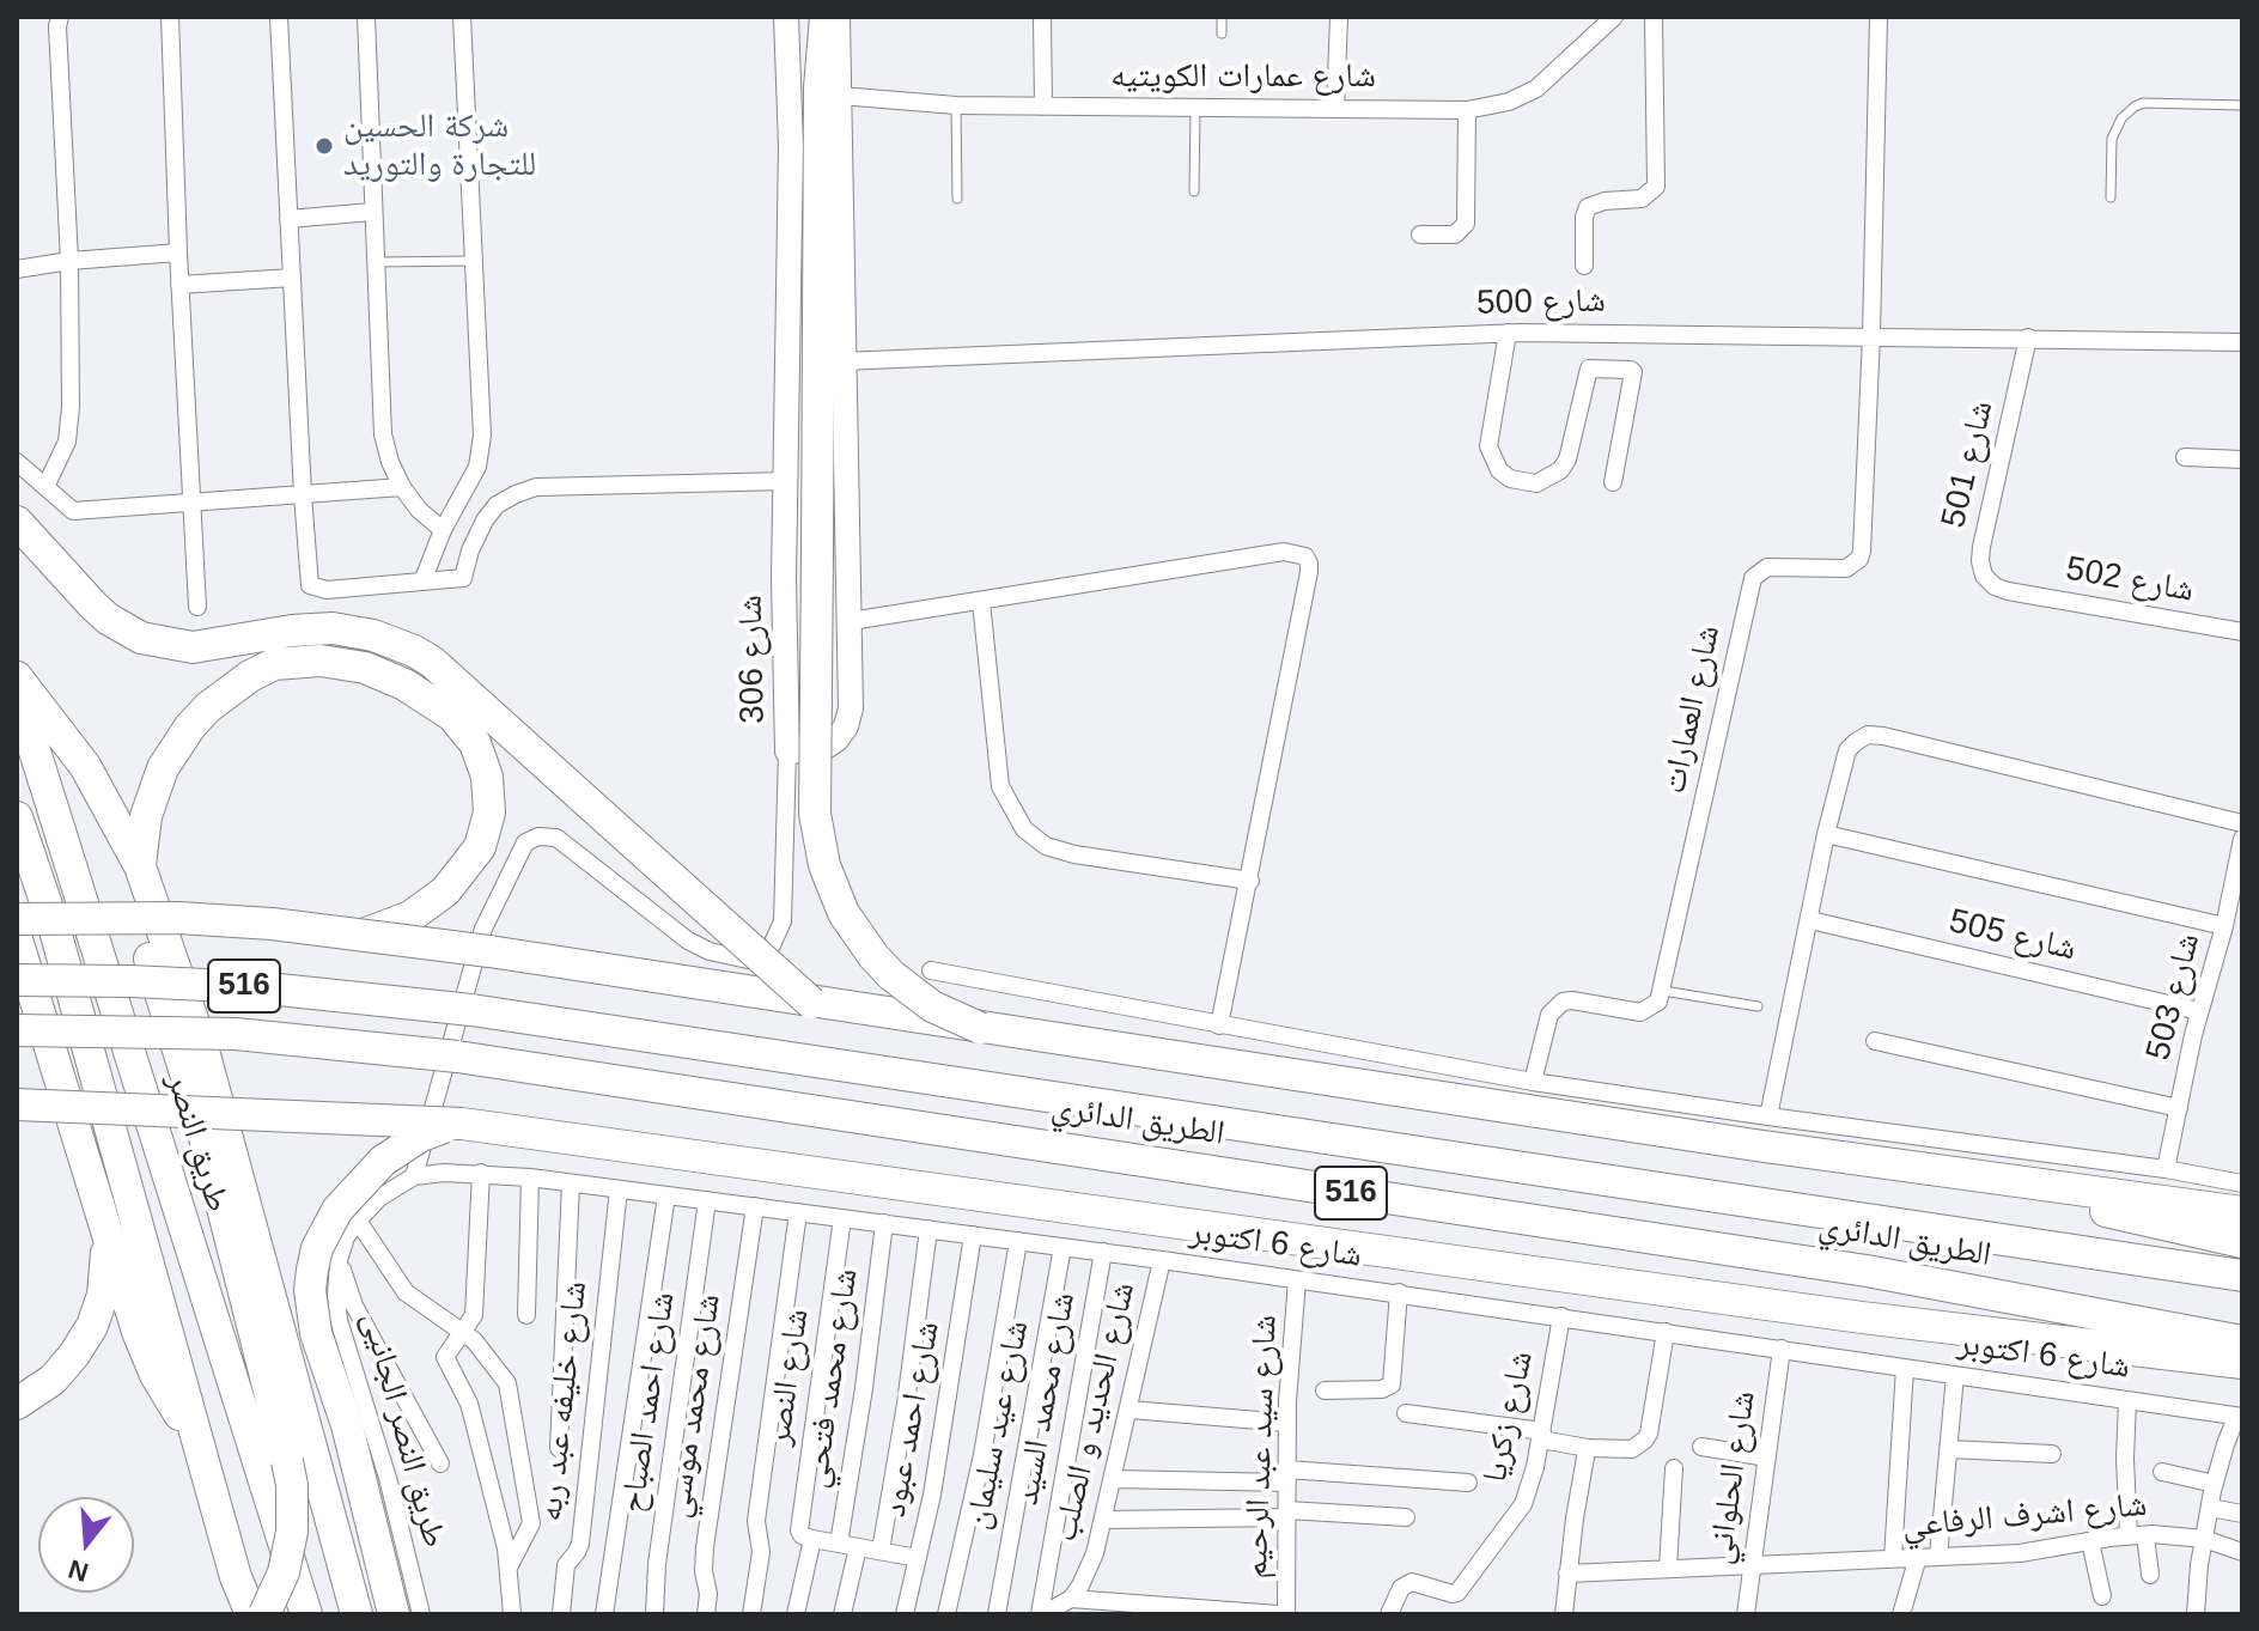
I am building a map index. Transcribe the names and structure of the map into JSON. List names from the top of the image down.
{
  "streets": {
    "highway": ["516", "الطريق الدائري", "طريق النصر"],
    "street": [
      "شارع عمارات الكويتيه",
      "شارع 500",
      "شارع 501",
      "شارع 502",
      "شارع 306",
      "شارع العمارات",
      "شارع 505",
      "شارع 503",
      "شارع 6 اكتوبر",
      "شارع النصر",
      "شارع محمد فتحي",
      "شارع محمد السيد",
      "شارع خليفه عبد ربه",
      "شارع احمد الصباح",
      "شارع محمد موسي",
      "شارع الحديد و الصلب",
      "شارع زكريا",
      "شارع احمد عبود",
      "شارع عيد سليمان",
      "طريق النصر الجانيى",
      "شارع سيد عبد الرحيم",
      "شارع الحلواني",
      "شارع اشرف الرفاعي"
    ]
  },
  "crossings": [
    ["شارع عمارات الكويتيه", "شارع 306"],
    ["شارع 500", "شارع 501"],
    ["شارع 500", "شارع 306"],
    ["شارع 500", "شارع العمارات"],
    ["شارع 501", "شارع 502"],
    ["شارع 505", "شارع 503"],
    ["شارع 6 اكتوبر", "شارع النصر"],
    ["شارع 6 اكتوبر", "شارع محمد فتحي"],
    ["شارع 6 اكتوبر", "شارع محمد السيد"],
    ["شارع 6 اكتوبر", "شارع خليفه عبد ربه"],
    ["شارع 6 اكتوبر", "شارع احمد الصباح"],
    ["شارع 6 اكتوبر", "شارع محمد موسي"],
    ["شارع 6 اكتوبر", "شارع الحديد و الصلب"],
    ["شارع 6 اكتوبر", "شارع زكريا"],
    ["شارع 6 اكتوبر", "شارع احمد عبود"],
    ["شارع 6 اكتوبر", "شارع عيد سليمان"],
    ["شارع 6 اكتوبر", "طريق النصر الجانيى"],
    ["شارع 6 اكتوبر", "شارع سيد عبد الرحيم"],
    ["شارع 6 اكتوبر", "شارع الحلواني"],
    ["شارع الحلواني", "شارع اشرف الرفاعي"]
  ],
  "places": ["شركة الحسين للتجارة والتوريد"],
  "north": "bottom"
}
